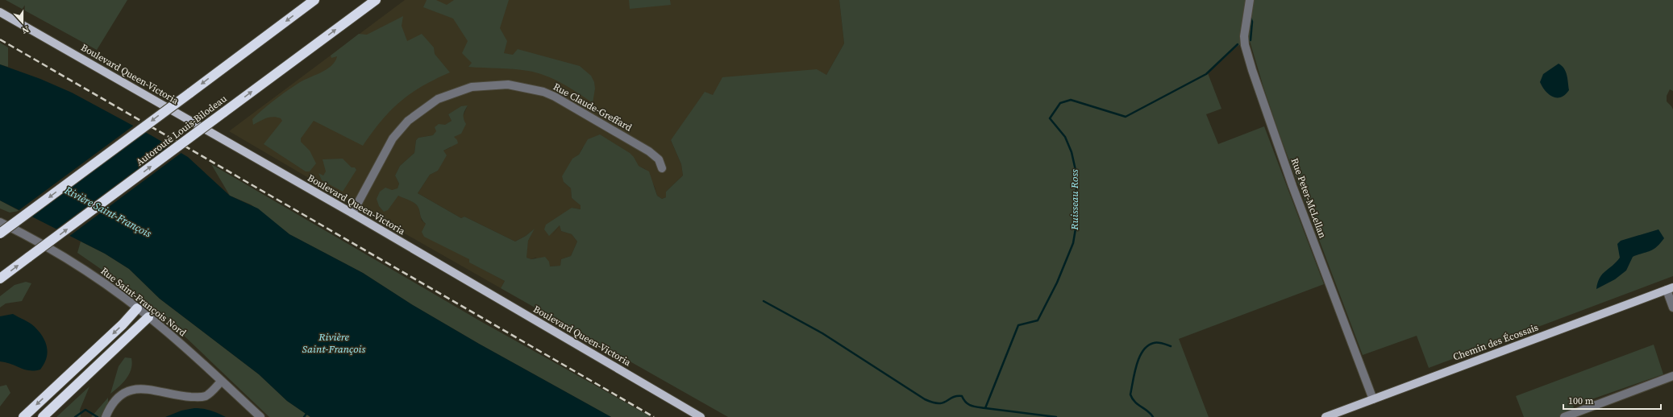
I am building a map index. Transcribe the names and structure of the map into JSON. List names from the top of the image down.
{
  "streets": {
    "highway": ["Autoroute Louis-Bilodeau"],
    "main road": ["Boulevard Queen-Victoria", "Chemin des Écossais"],
    "street": ["Rue Claude-Greffard", "Rue Peter-McLellan", "Rue Saint-François Nord"]
  },
  "crossings": [
    ["Boulevard Queen-Victoria", "Rue Claude-Greffard"],
    ["Rue Peter-McLellan", "Chemin des Écossais"]
  ],
  "water": ["Ruisseau Ross", "Rivière Saint-François"],
  "scale_bar": "100 m",
  "north": "bottom"
}
